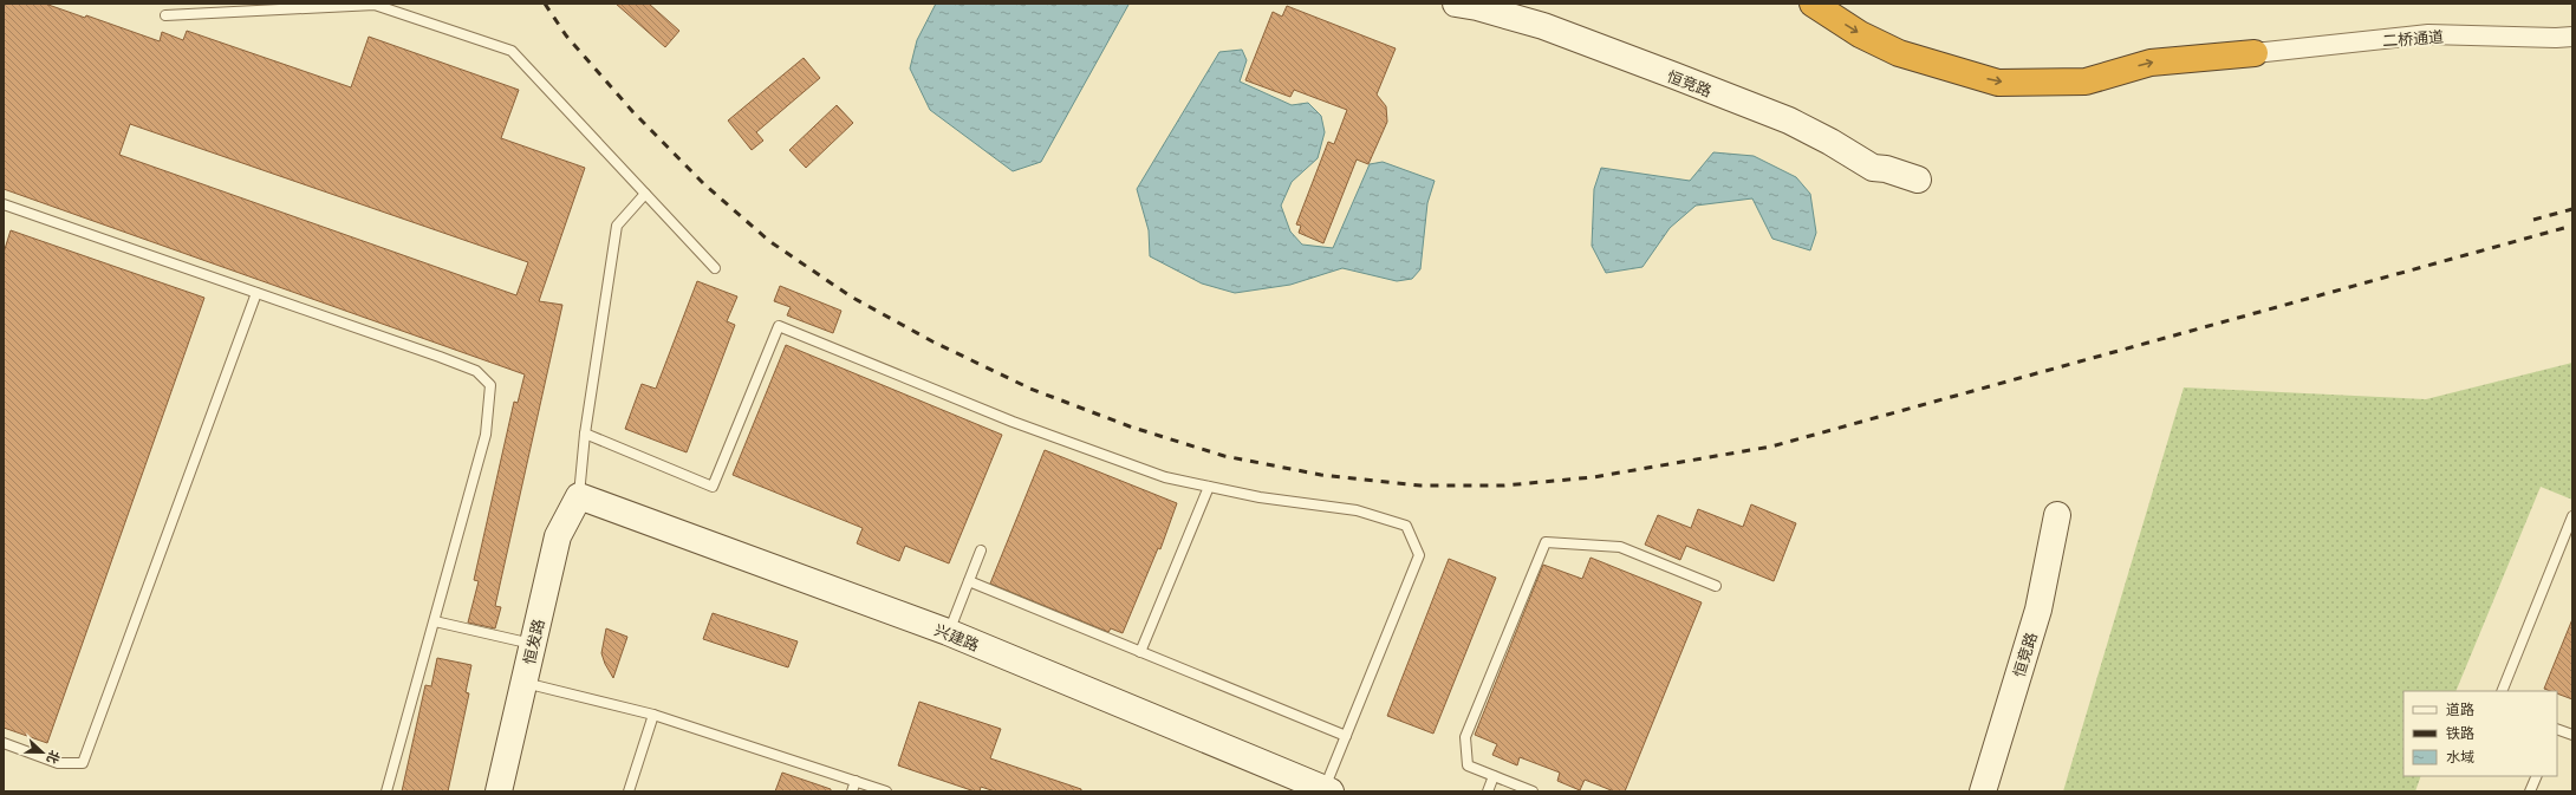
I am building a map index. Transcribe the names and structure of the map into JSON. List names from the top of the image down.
{
  "streets": {
    "street": [
      "二桥通道",
      "恒竞路",
      "兴建路",
      "恒发路"
    ]
  },
  "crossings": [
    ["兴建路", "恒发路"]
  ],
  "legend": ["道路", "铁路", "水域"],
  "north": "right"
}
